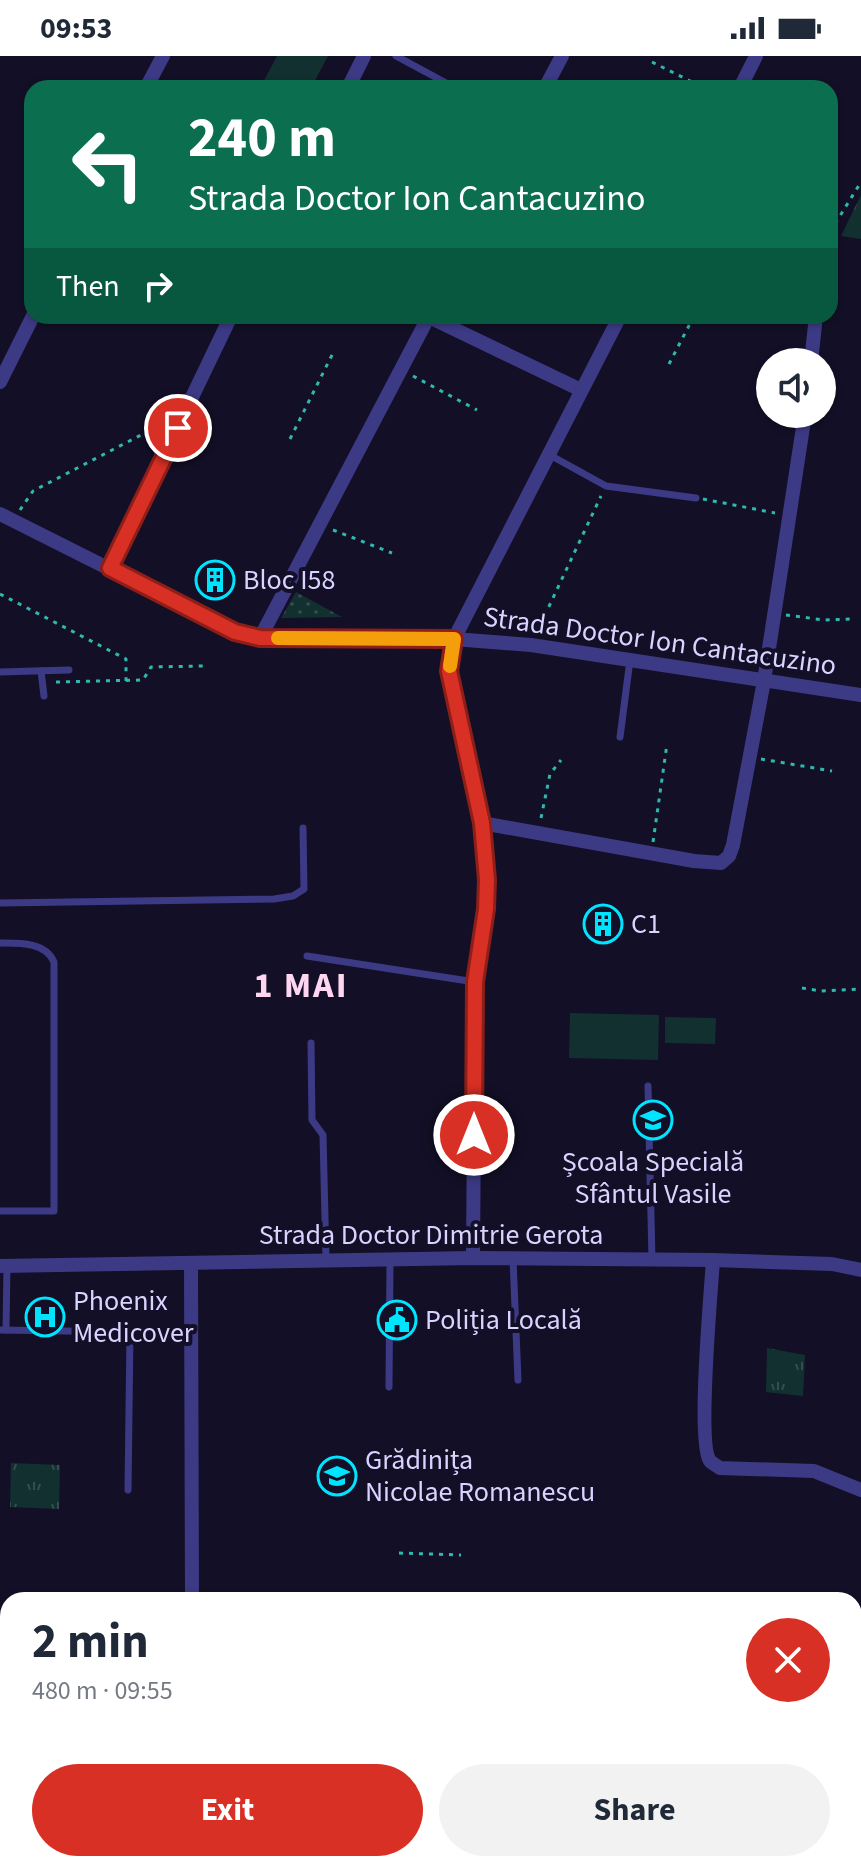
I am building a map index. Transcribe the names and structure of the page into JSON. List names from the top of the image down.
{
  "streets": {
    "street": ["Strada Doctor Ion Cantacuzino", "Strada Doctor Dimitrie Gerota"]
  },
  "districts": ["1 MAI"],
  "places": {
    "building": ["Bloc I58", "C1"],
    "school or university": ["Școala Specială Sfântul Vasile", "Grădinița Nicolae Romanescu"],
    "hospital": ["Phoenix Medicover"],
    "public building": ["Poliția Locală"]
  },
  "page": {
    "status": "09:53",
    "turn": ["240 m", "Strada Doctor Ion Cantacuzino"],
    "then": "Then",
    "heading": ["2 min", "480 m · 09:55"],
    "buttons": ["Exit", "Share"]
  }
}
